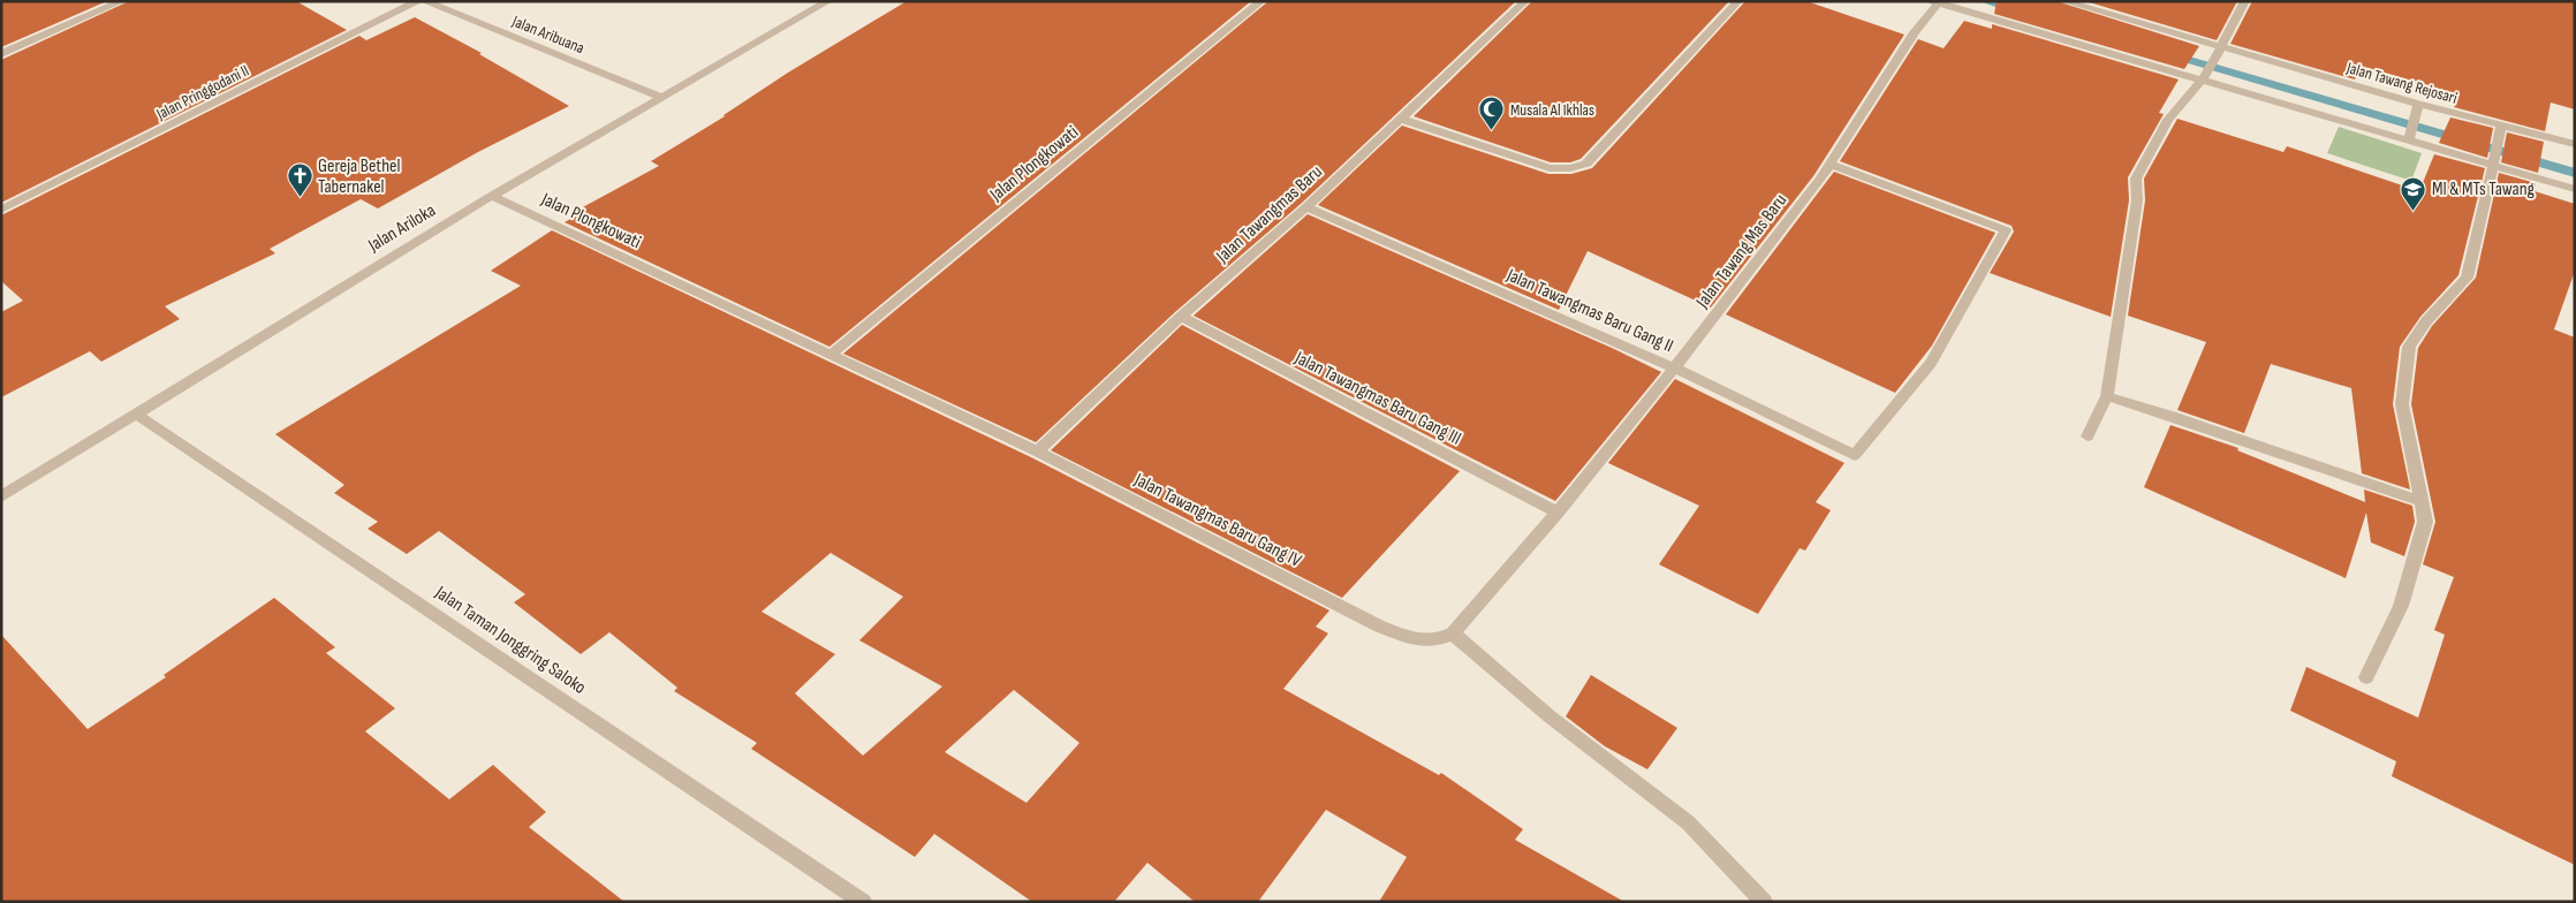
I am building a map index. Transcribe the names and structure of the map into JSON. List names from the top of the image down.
{
  "streets": {
    "street": [
      "Jalan Aribuana",
      "Jalan Tawang Rejosari",
      "Jalan Pringgodani II",
      "Jalan Plongkowati",
      "Jalan Tawangmas Baru",
      "Jalan Ariloka",
      "Jalan Tawang Mas Baru",
      "Jalan Tawangmas Baru Gang II",
      "Jalan Tawangmas Baru Gang III",
      "Jalan Tawangmas Baru Gang IV",
      "Jalan Taman Jonggring Saloko"
    ]
  },
  "crossings": [
    ["Jalan Aribuana", "Jalan Ariloka"],
    ["Jalan Plongkowati", "Jalan Tawangmas Baru"],
    ["Jalan Plongkowati", "Jalan Ariloka"],
    ["Jalan Plongkowati", "Jalan Tawangmas Baru Gang IV"],
    ["Jalan Tawangmas Baru", "Jalan Tawangmas Baru Gang II"],
    ["Jalan Tawangmas Baru", "Jalan Tawangmas Baru Gang III"],
    ["Jalan Tawangmas Baru", "Jalan Tawangmas Baru Gang IV"],
    ["Jalan Ariloka", "Jalan Taman Jonggring Saloko"],
    ["Jalan Tawang Mas Baru", "Jalan Tawangmas Baru Gang II"],
    ["Jalan Tawang Mas Baru", "Jalan Tawangmas Baru Gang III"],
    ["Jalan Tawang Mas Baru", "Jalan Tawangmas Baru Gang IV"]
  ],
  "places": {
    "mosque": ["Musala Al Ikhlas"],
    "church": ["Gereja Bethel Tabernakel"],
    "school or university": ["MI & MTs Tawang"]
  }
}
